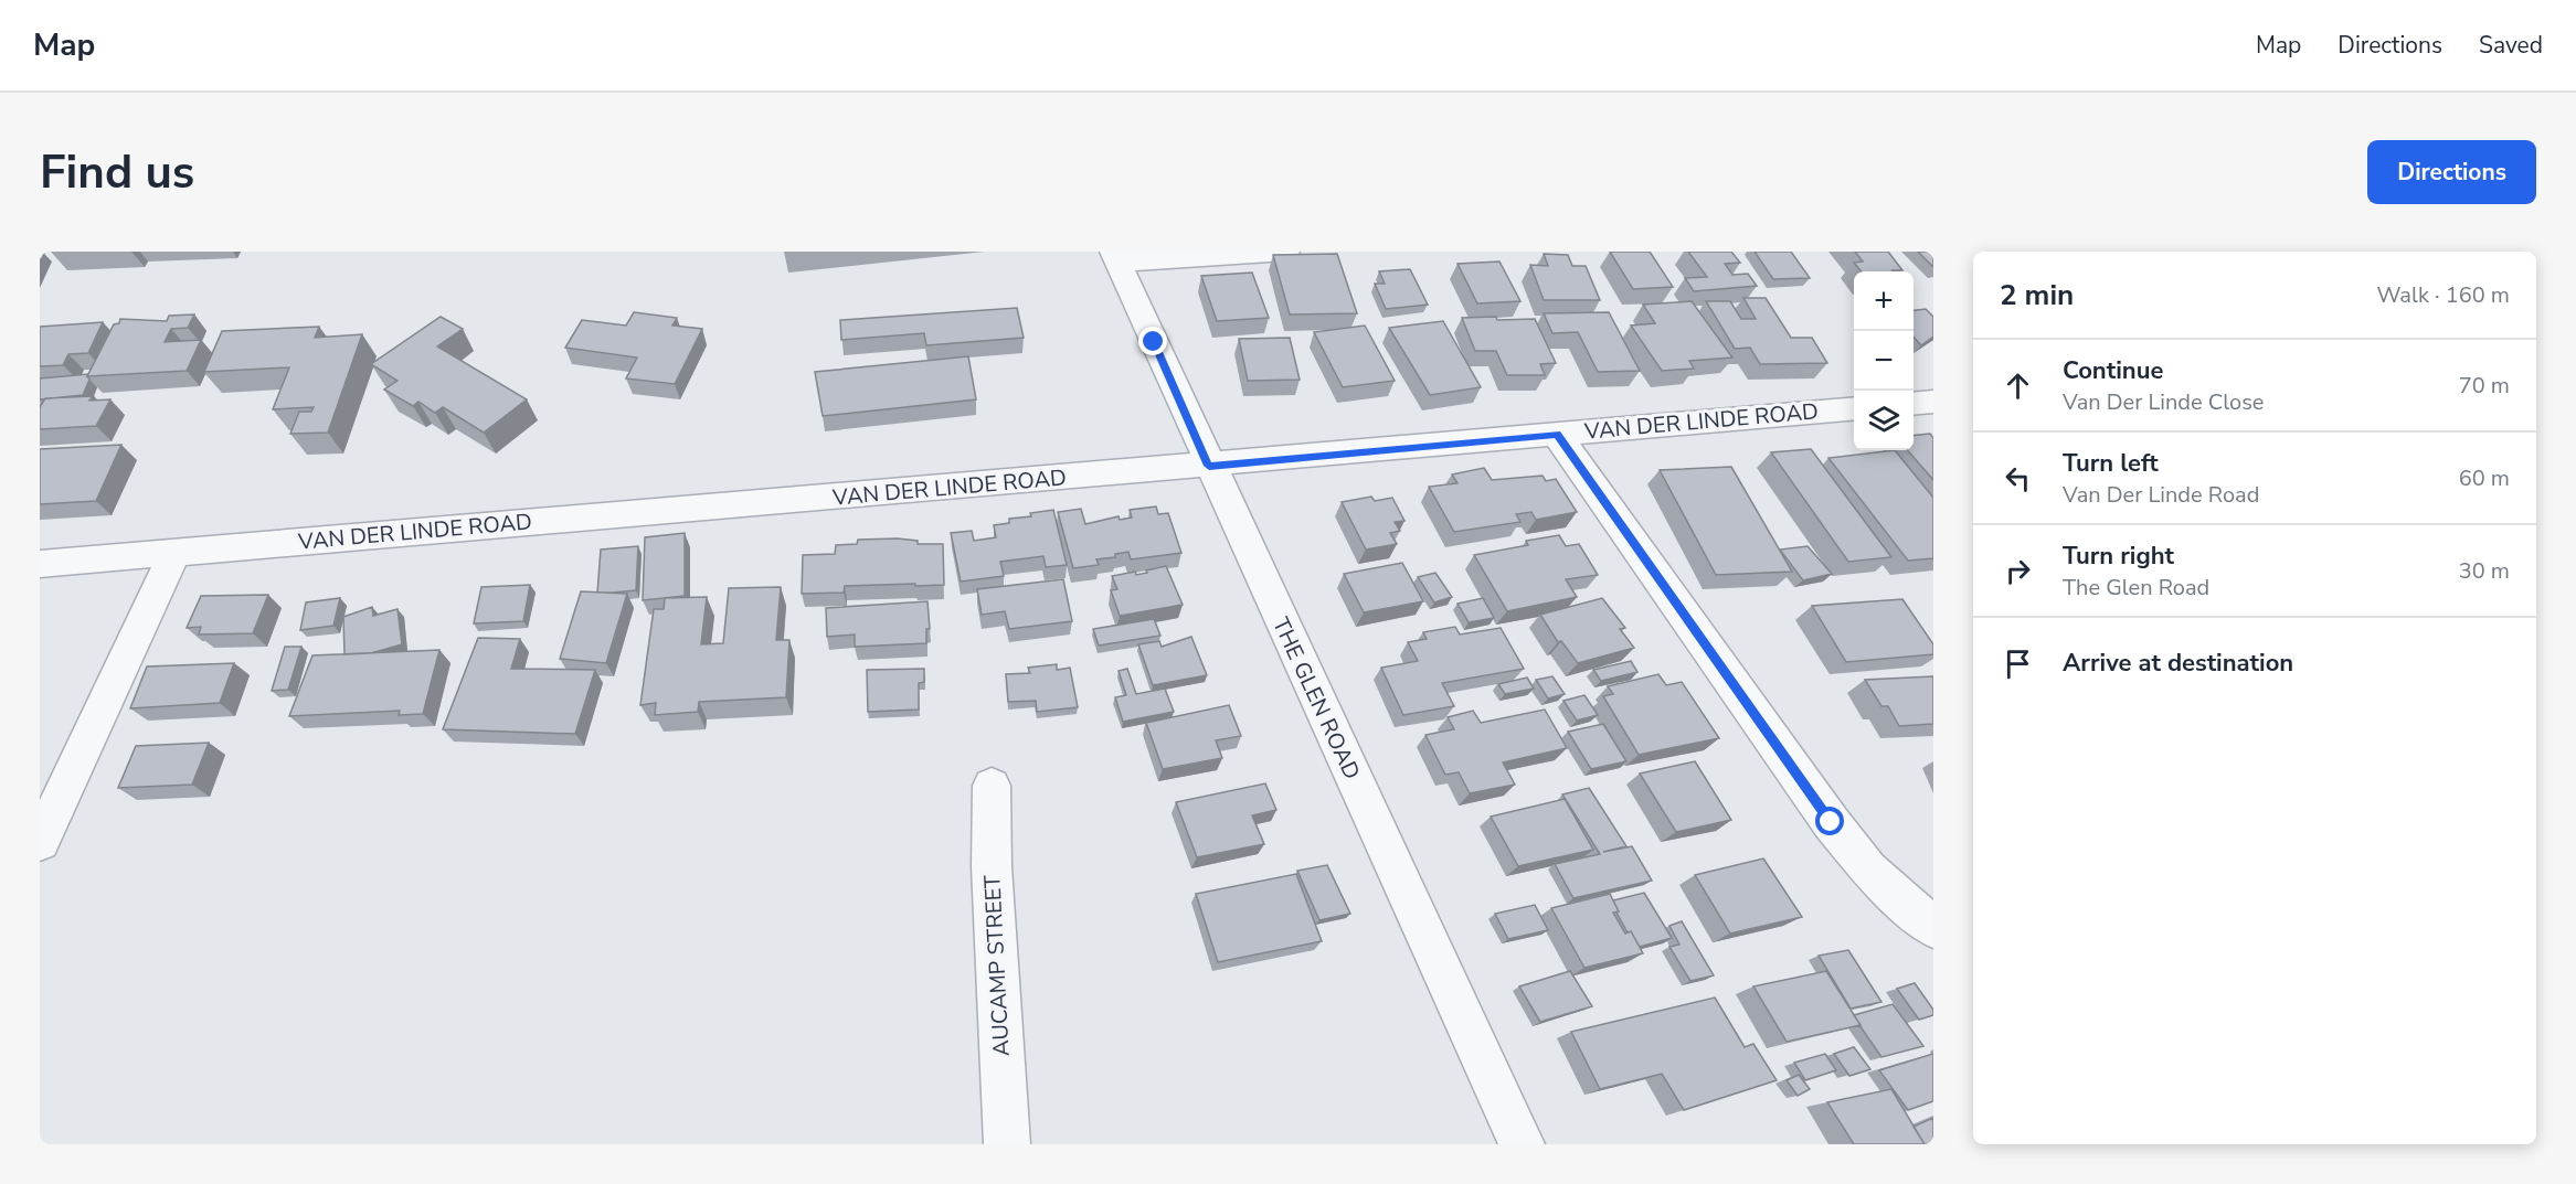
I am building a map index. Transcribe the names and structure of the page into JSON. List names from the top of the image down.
{
  "streets": {
    "street": ["VAN DER LINDE ROAD", "THE GLEN ROAD", "AUCAMP STREET"]
  },
  "crossings": [
    ["VAN DER LINDE ROAD", "THE GLEN ROAD"]
  ],
  "page": {
    "header": "Map",
    "nav": ["Map", "Directions", "Saved"],
    "buttons": "Directions",
    "title": "Find us",
    "heading": ["2 min", "Walk · 160 m"],
    "map_buttons": ["+", "−"],
    "list": [
      ["Continue", "Van Der Linde Close", "70 m"],
      ["Turn left", "Van Der Linde Road", "60 m"],
      ["Turn right", "The Glen Road", "30 m"],
      "Arrive at destination"
    ]
  }
}
